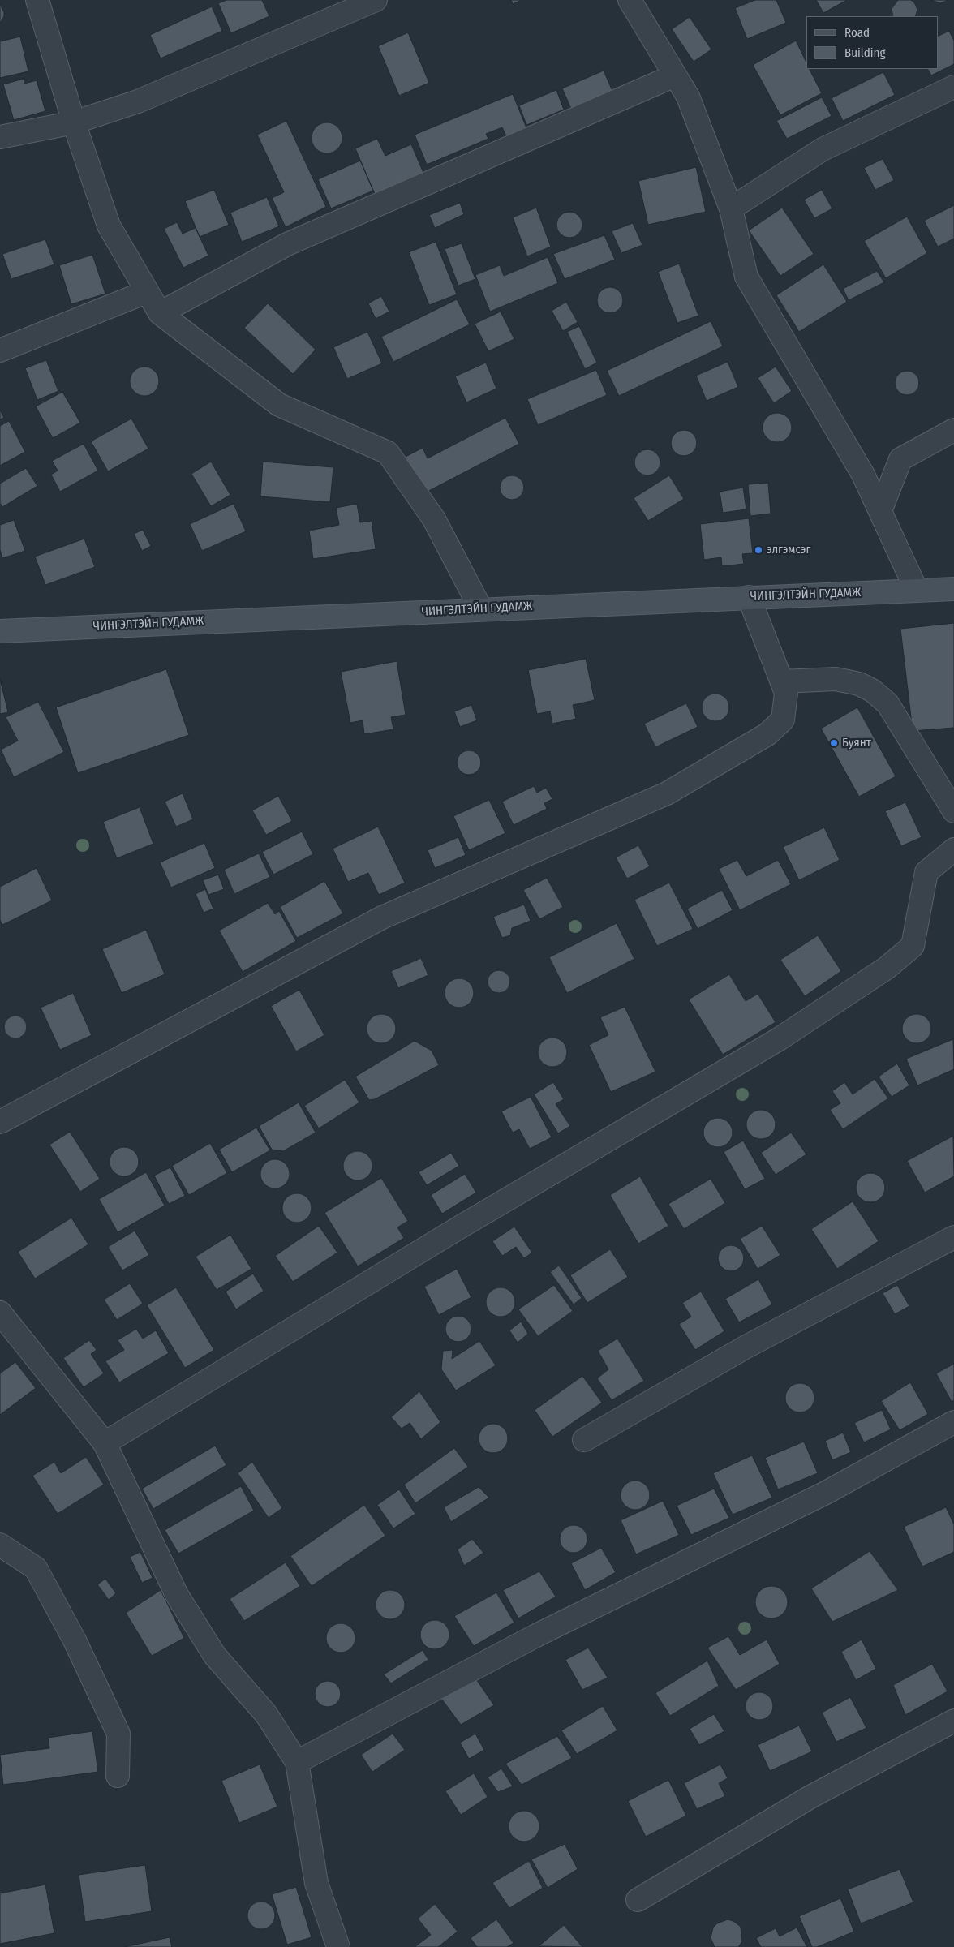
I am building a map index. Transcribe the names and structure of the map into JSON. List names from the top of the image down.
{
  "streets": {
    "main road": ["ЧИНГЭЛТЭЙН ГУДАМЖ"]
  },
  "places": ["элгэмсэг", "Буянт"],
  "legend": ["Road", "Building"]
}
